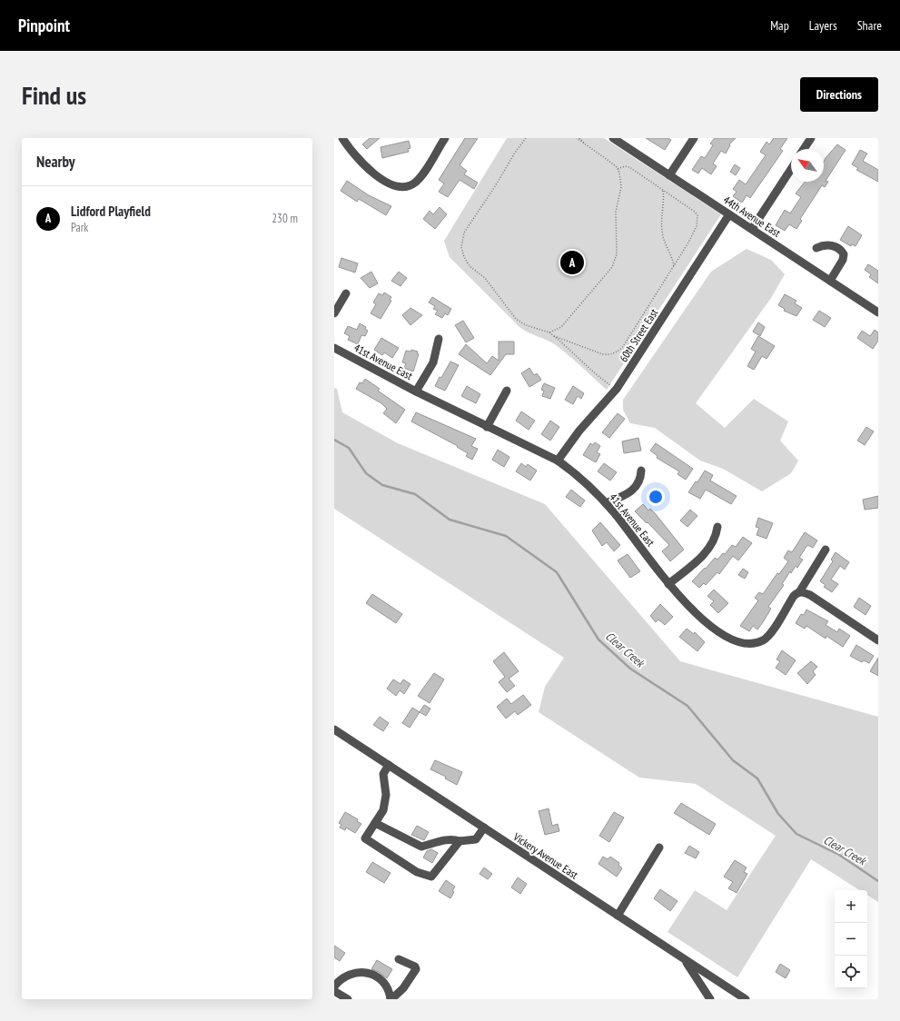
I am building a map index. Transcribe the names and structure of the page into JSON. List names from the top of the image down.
{
  "streets": {
    "street": [
      "44th Avenue East",
      "60th Street East",
      "41st Avenue East",
      "Vickery Avenue East"
    ]
  },
  "crossings": [
    ["44th Avenue East", "60th Street East"],
    ["60th Street East", "41st Avenue East"]
  ],
  "water": ["Clear Creek"],
  "north": "top left",
  "page": {
    "header": "Pinpoint",
    "nav": ["Map", "Layers", "Share"],
    "buttons": "Directions",
    "title": "Find us",
    "heading": "Nearby",
    "list": [
      {
        "mark": "A",
        "name": "Lidford Playfield",
        "note": "Park",
        "value": "230 m"
      }
    ],
    "pins": "A",
    "map_buttons": ["+", "−"]
  }
}
